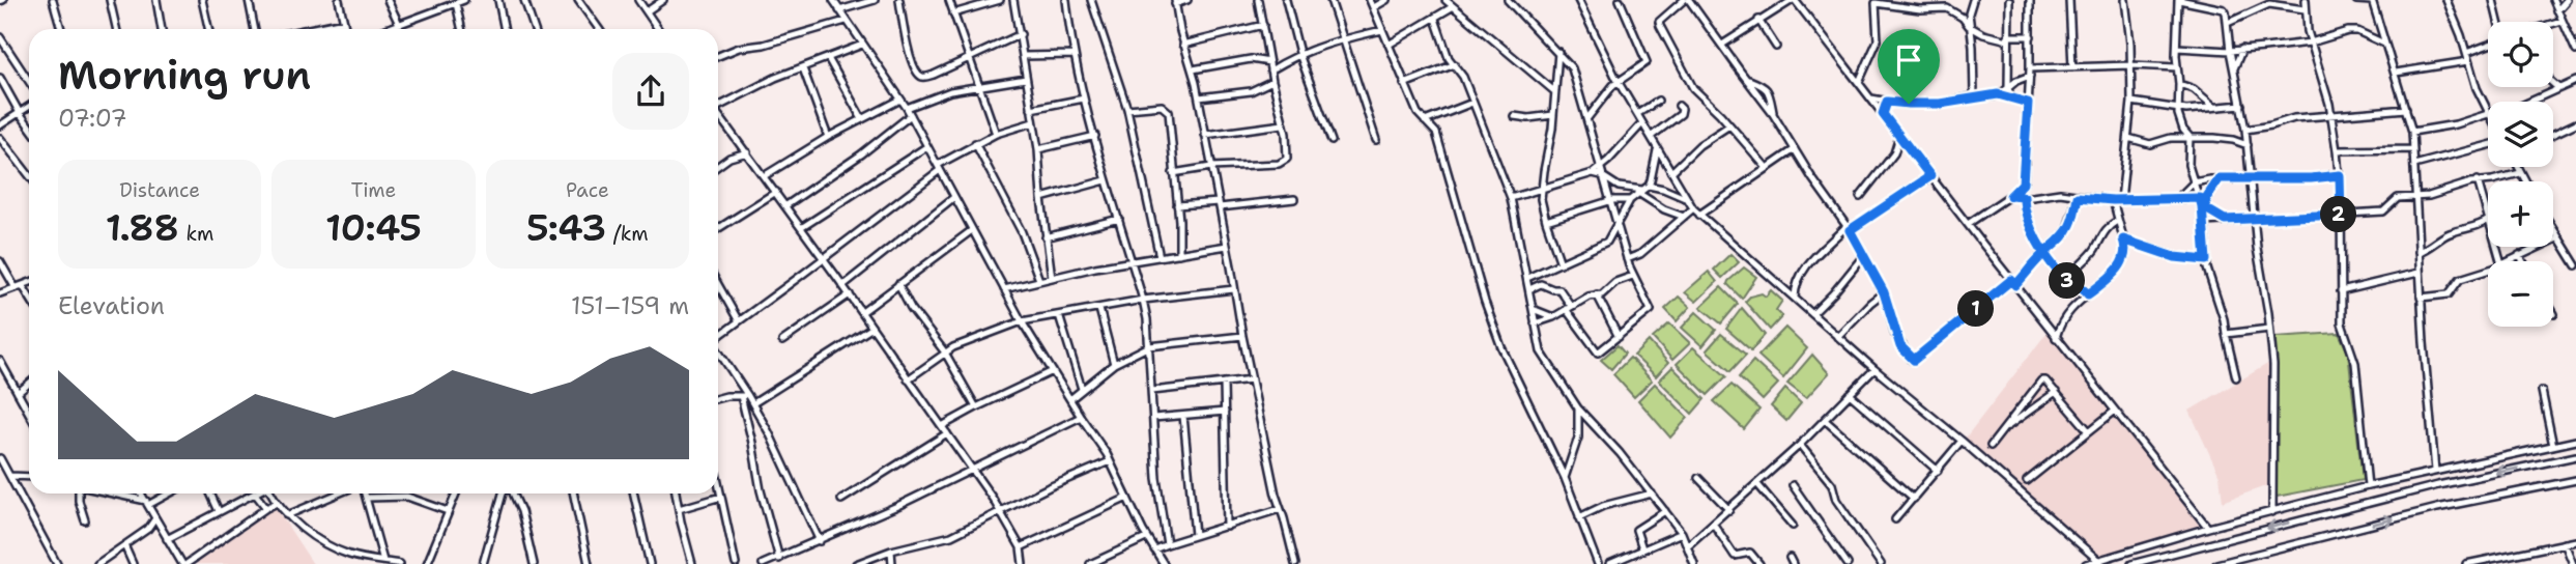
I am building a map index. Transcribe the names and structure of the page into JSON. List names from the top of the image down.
{
  "page": {
    "map_buttons": ["+", "−"],
    "heading": ["Morning run", "07:07"],
    "stats": [
      ["Distance", "1.88 km"],
      ["Time", "10:45"],
      ["Pace", "5:43 /km"]
    ],
    "pins": ["2", "3", "1"],
    "chart": ["Elevation", "151–159 m"]
  }
}
